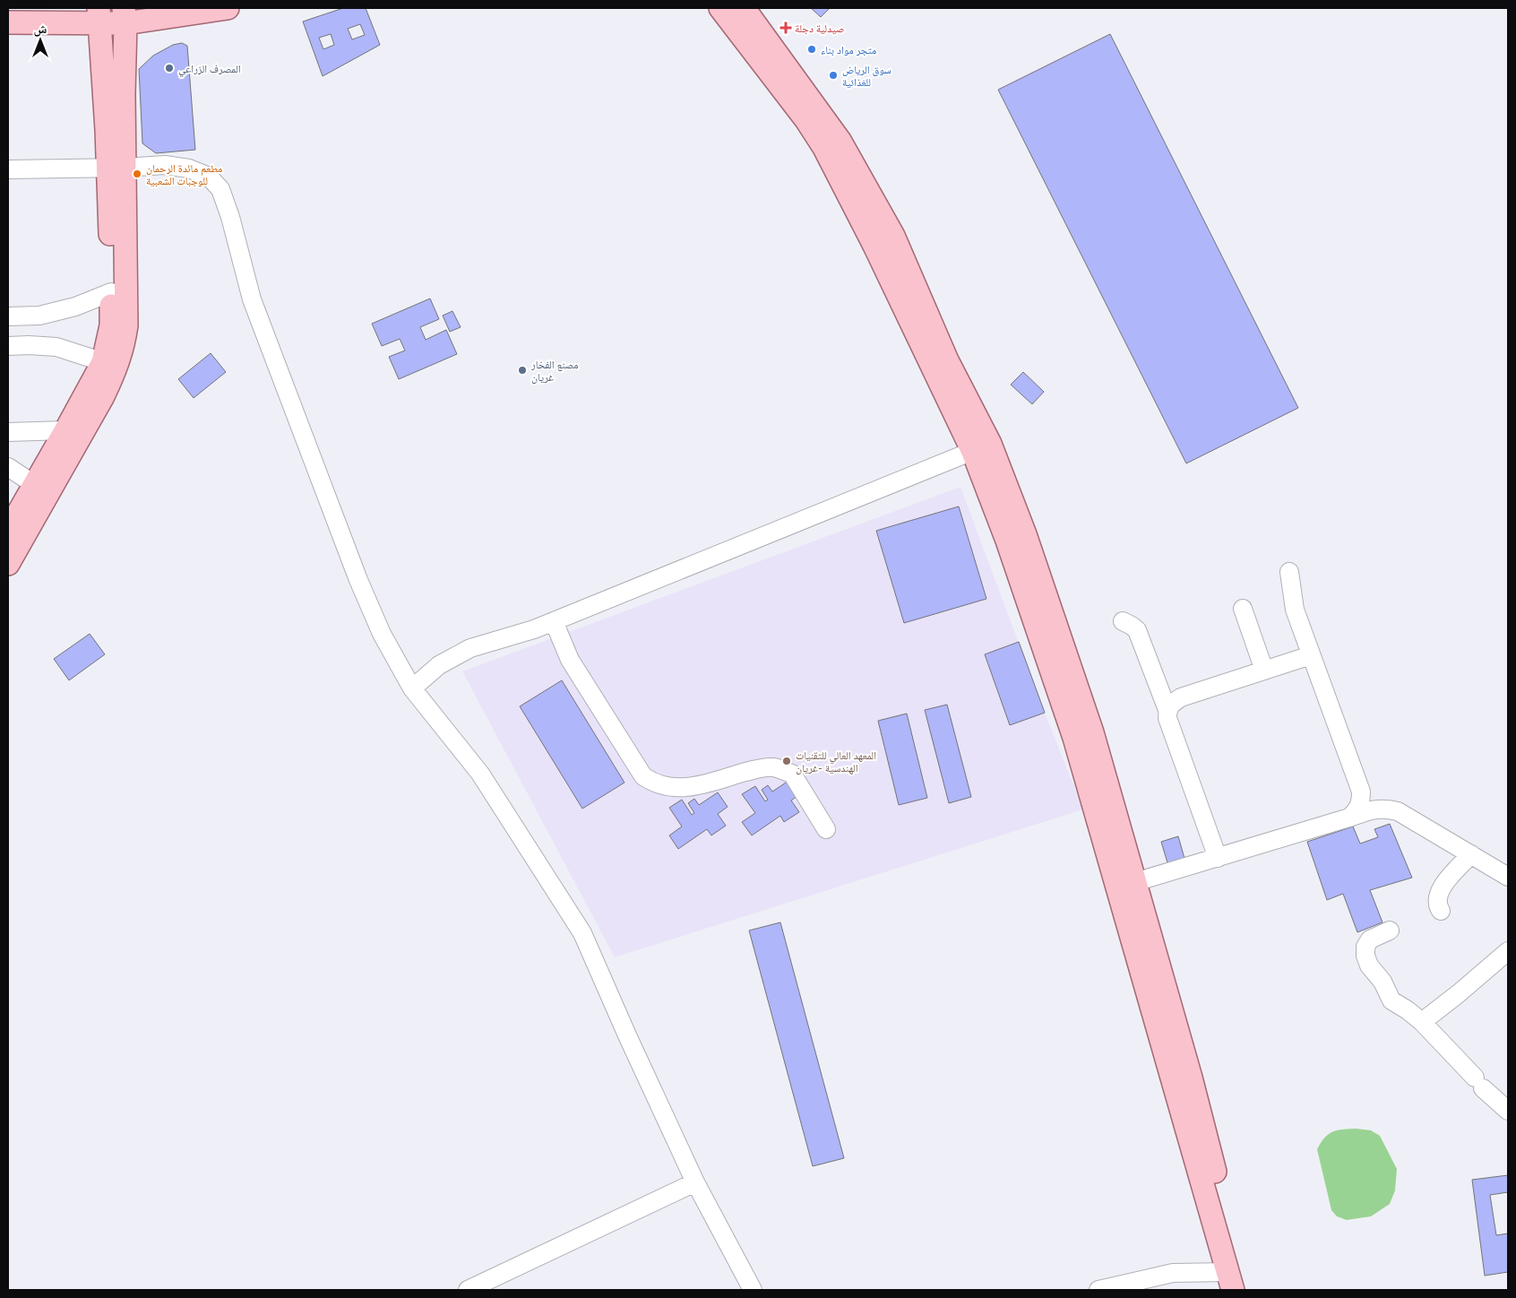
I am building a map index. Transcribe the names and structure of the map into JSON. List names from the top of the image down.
{
  "places": {
    "health": ["صيدلية دجلة"],
    "other": [
      "متجر مواد بناء",
      "المصرف الزراعي",
      "سوق الرياض للغذائية",
      "مطعم مائدة الرحمان للوجبات الشعبية",
      "مصنع الفخار غريان",
      "المعهد العالي للتقنيات الهندسية -غريان"
    ]
  },
  "north": "top"
}
